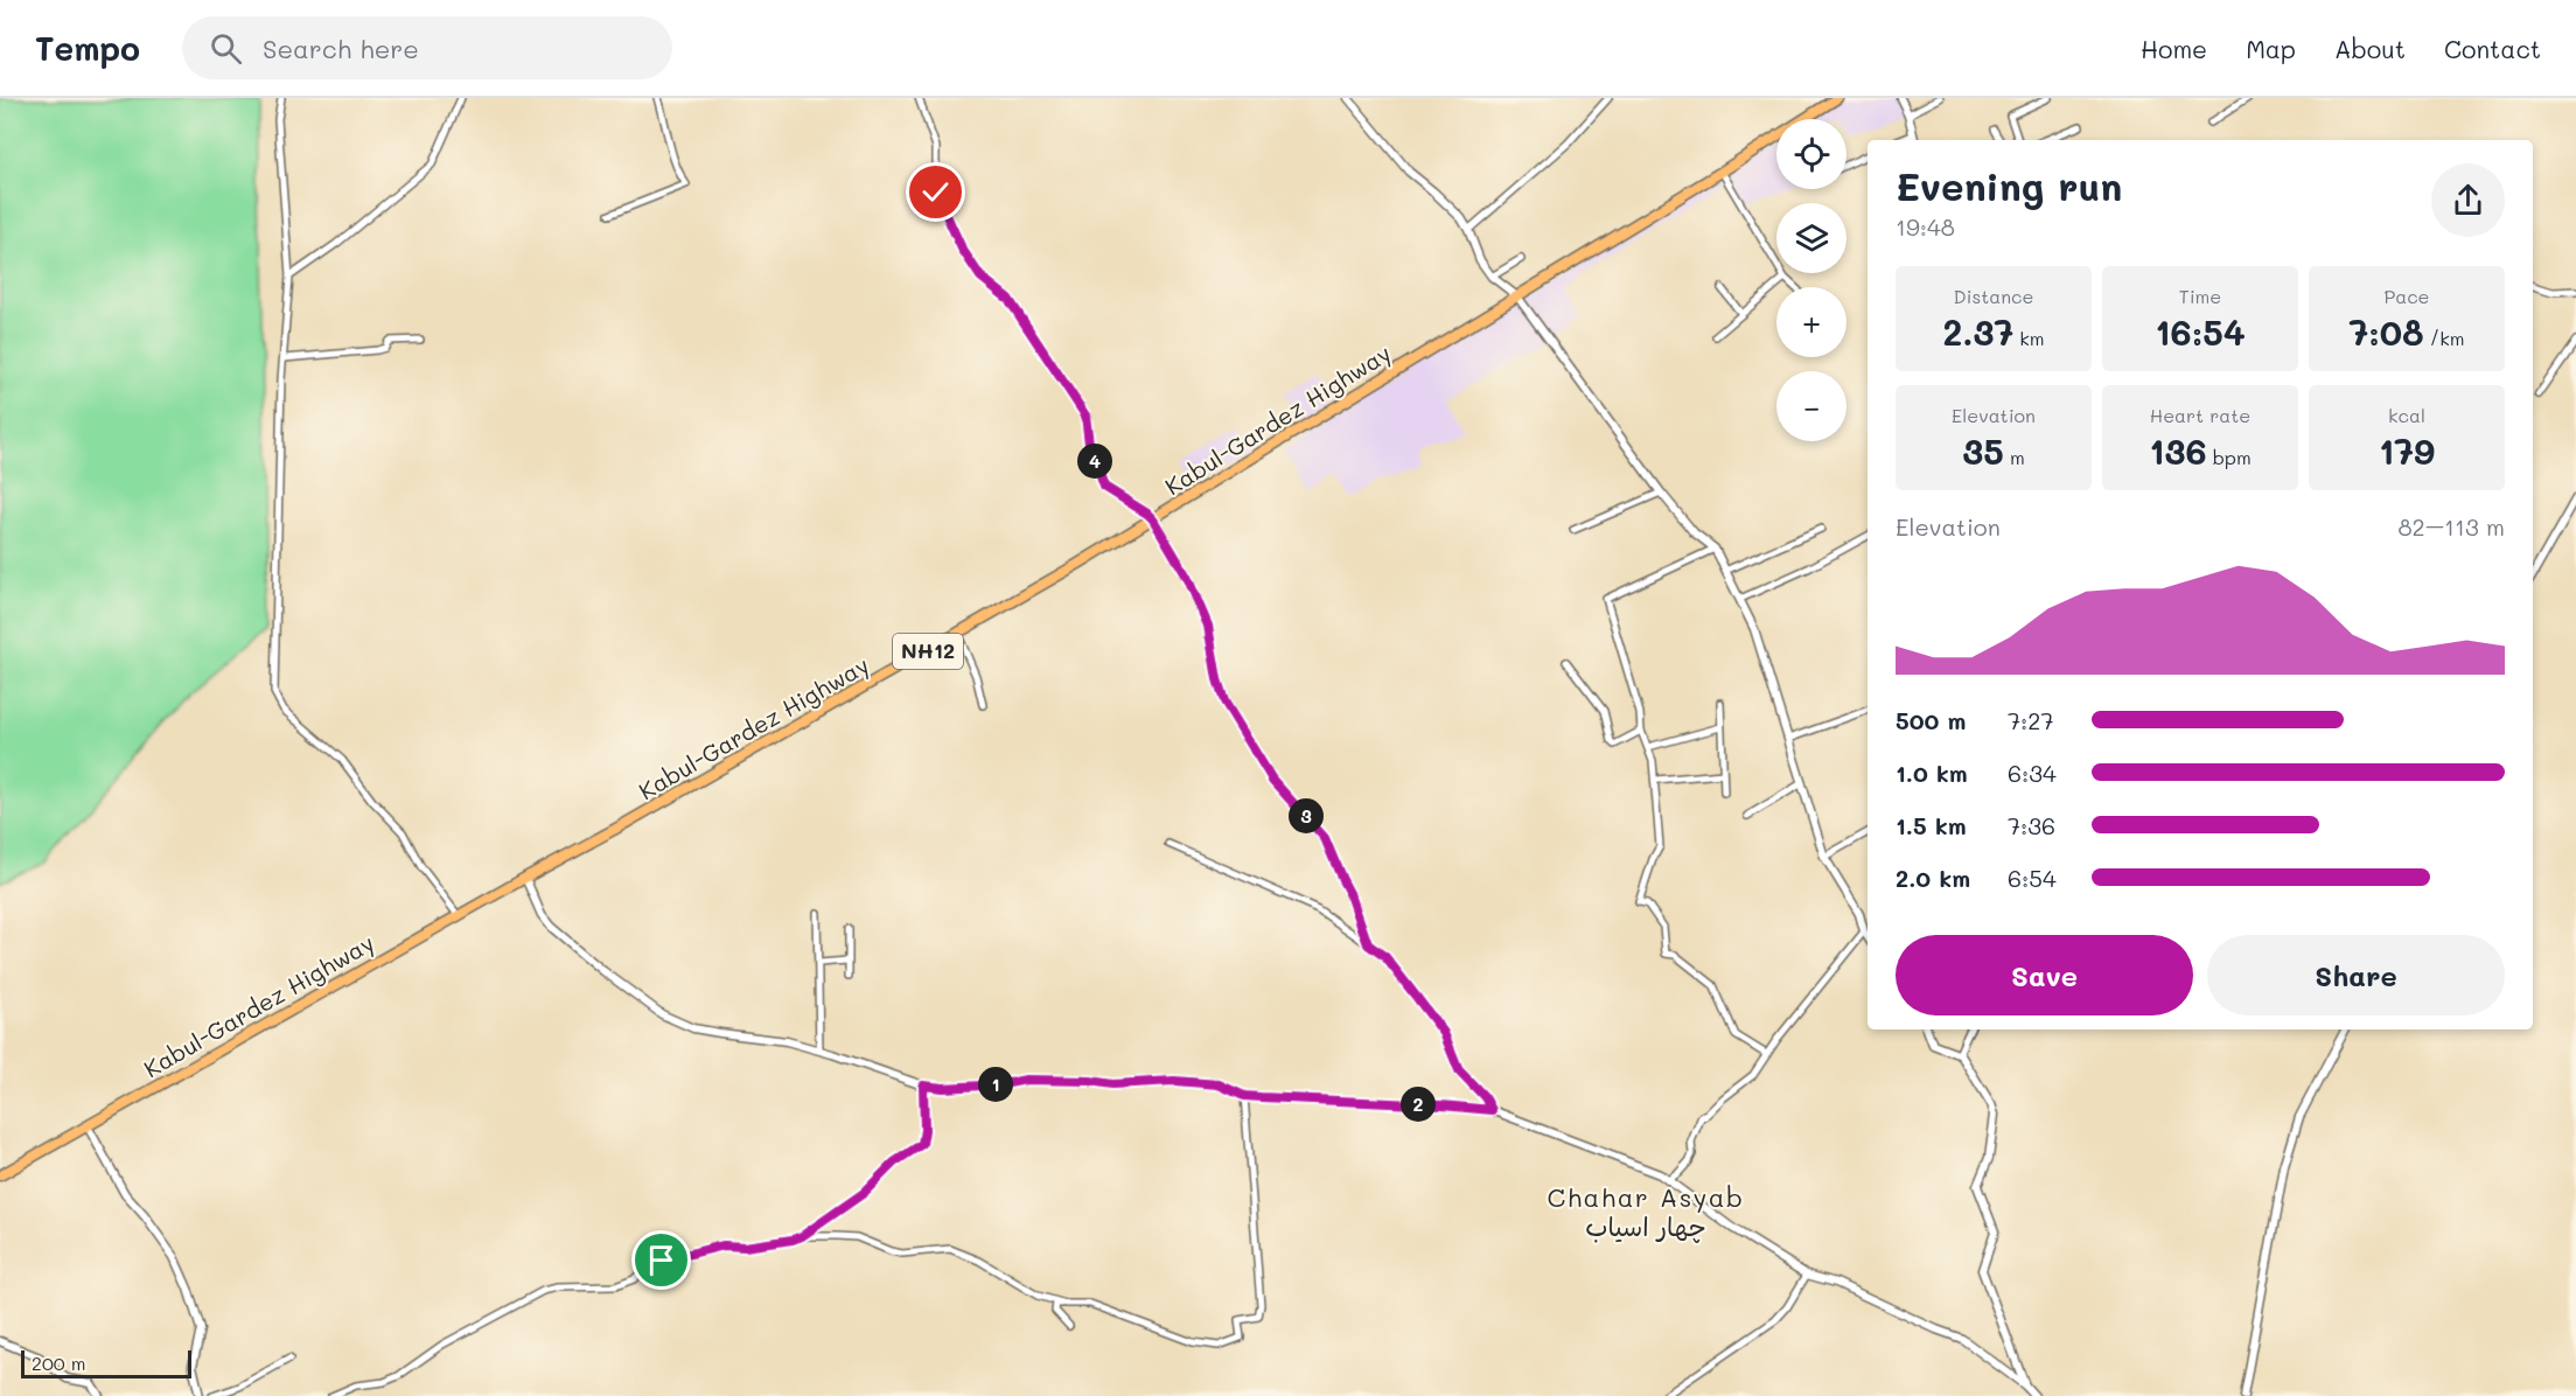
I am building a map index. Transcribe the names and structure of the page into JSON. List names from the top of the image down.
{
  "streets": {
    "highway": ["Kabul-Gardez Highway", "NH12"]
  },
  "districts": ["Chahar Asyab چهار اسیاب"],
  "scale_bar": "200 m",
  "page": {
    "header": "Tempo",
    "search": "Search here",
    "nav": [
      "Home",
      "Map",
      "About",
      "Contact"
    ],
    "map_buttons": ["+", "−"],
    "heading": ["Evening run", "19:48"],
    "stats": [
      ["Distance", "2.37 km"],
      ["Time", "16:54"],
      ["Pace", "7:08 /km"],
      ["Elevation", "35 m"],
      ["Heart rate", "136 bpm"],
      ["kcal", "179"]
    ],
    "pins": [
      "4",
      "3",
      "1",
      "2"
    ],
    "chart": ["Elevation", "82–113 m"],
    "list": [
      {
        "name": "500 m",
        "note": "7:27"
      },
      {
        "name": "1.0 km",
        "note": "6:34"
      },
      {
        "name": "1.5 km",
        "note": "7:36"
      },
      {
        "name": "2.0 km",
        "note": "6:54"
      }
    ],
    "buttons": ["Save", "Share"],
    "scale": "200 m"
  }
}
